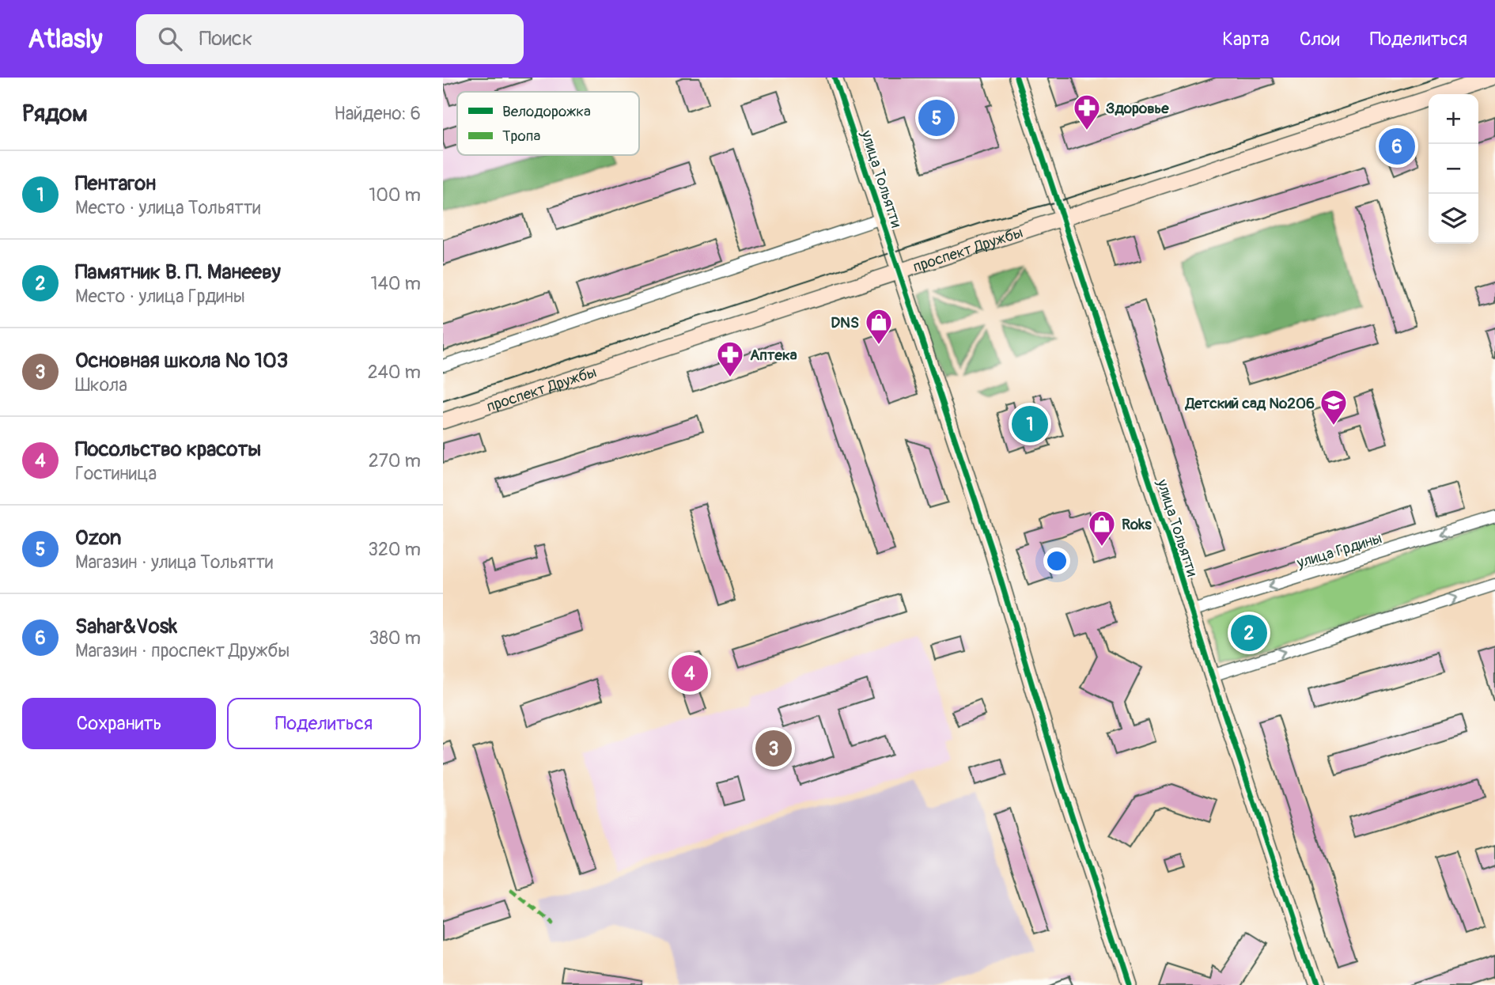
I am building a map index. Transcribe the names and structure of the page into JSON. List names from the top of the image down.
{
  "streets": {
    "street": ["улица Тольятти", "проспект Дружбы", "улица Грдины"]
  },
  "crossings": [
    ["улица Тольятти", "проспект Дружбы"],
    ["улица Тольятти", "улица Грдины"]
  ],
  "places": {
    "pharmacy": ["Здоровье", "Аптека"],
    "shop": ["DNS", "Roks"],
    "school or university": ["Детский сад №206"]
  },
  "legend": ["Велодорожка", "Тропа"],
  "page": {
    "header": "Atlasly",
    "search": "Поиск",
    "nav": ["Карта", "Слои", "Поделиться"],
    "heading": ["Рядом", "Найдено: 6"],
    "map_buttons": ["+", "−"],
    "pins": [
      "5",
      "6",
      "1",
      "2",
      "4",
      "3"
    ],
    "list": [
      {
        "mark": "1",
        "name": "Пентагон",
        "note": "Место · улица Тольятти",
        "value": "100 m"
      },
      {
        "mark": "2",
        "name": "Памятник В. П. Манееву",
        "note": "Место · улица Грдины",
        "value": "140 m"
      },
      {
        "mark": "3",
        "name": "Основная школа № 103",
        "note": "Школа",
        "value": "240 m"
      },
      {
        "mark": "4",
        "name": "Посольство красоты",
        "note": "Гостиница",
        "value": "270 m"
      },
      {
        "mark": "5",
        "name": "Ozon",
        "note": "Магазин · улица Тольятти",
        "value": "320 m"
      },
      {
        "mark": "6",
        "name": "Sahar&Vosk",
        "note": "Магазин · проспект Дружбы",
        "value": "380 m"
      }
    ],
    "buttons": ["Сохранить", "Поделиться"]
  }
}
